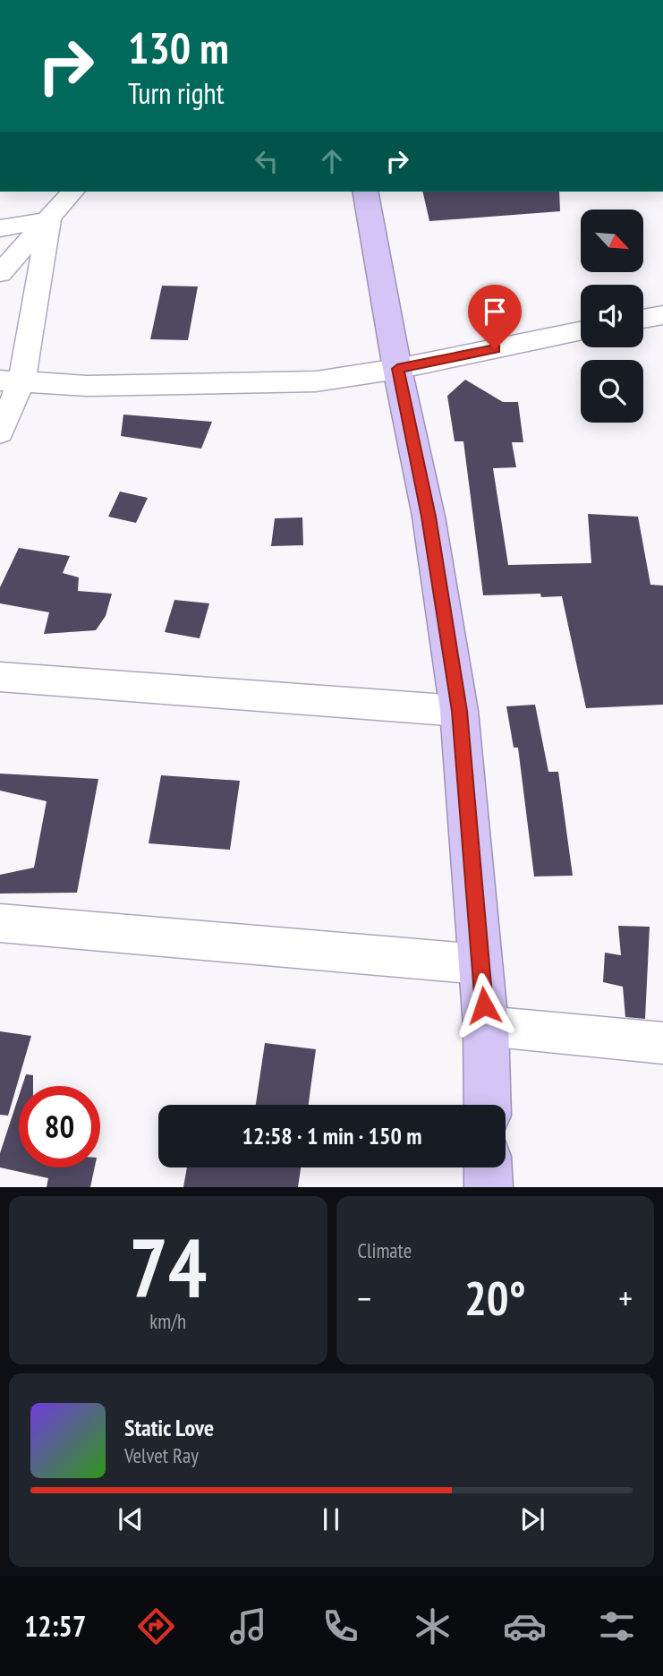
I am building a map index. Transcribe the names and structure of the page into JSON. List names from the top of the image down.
{
  "north": "bottom right",
  "page": {
    "turn": ["130 m", "Turn right"],
    "limit": "80",
    "trip": "12:58 · 1 min · 150 m",
    "tile": [
      ["74", "km/h"],
      "Climate"
    ],
    "heat": ["−", "20°", "+"],
    "song": ["Static Love", "Velvet Ray"],
    "tabs": "12:57"
  }
}
